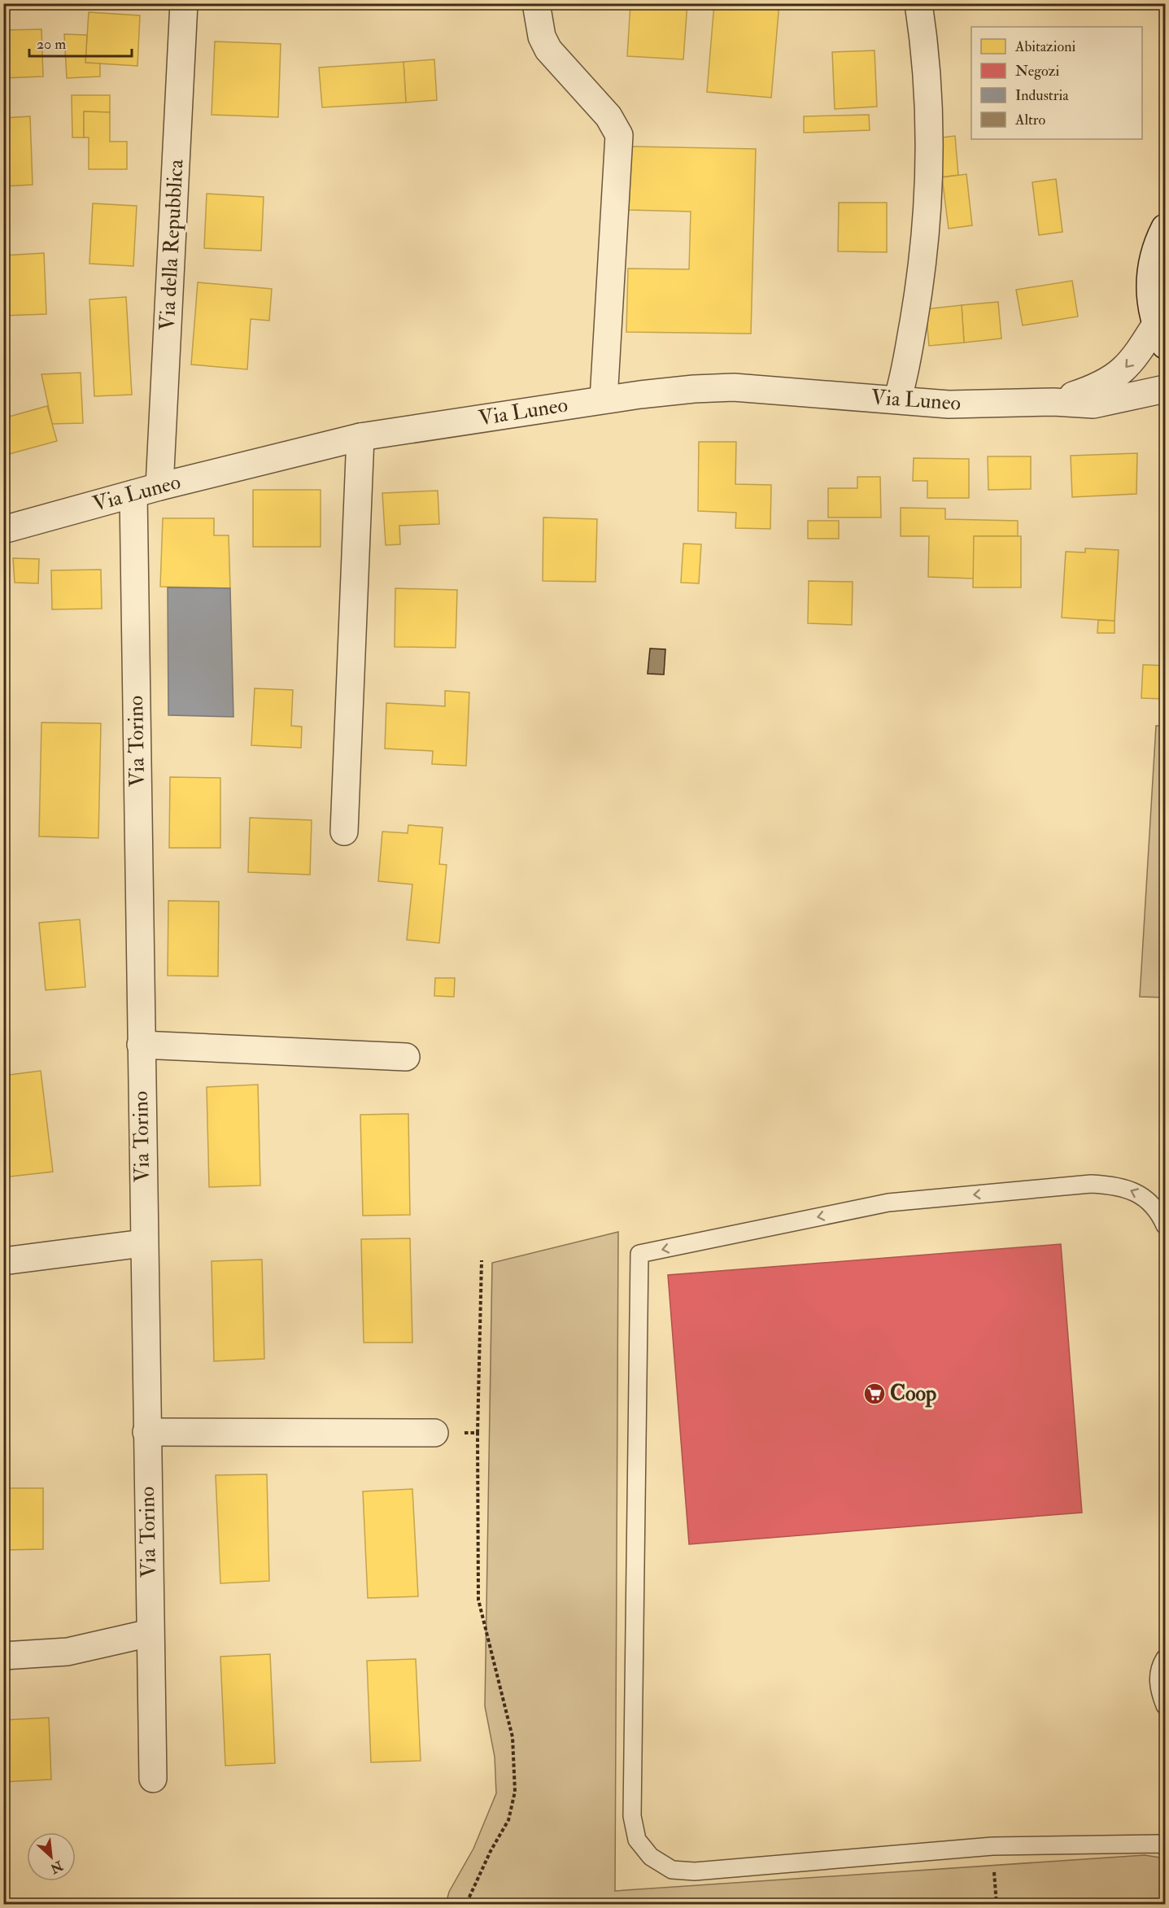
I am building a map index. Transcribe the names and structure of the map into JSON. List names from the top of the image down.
{
  "streets": {
    "street": ["Via della Repubblica", "Via Luneo", "Via Torino"]
  },
  "crossings": [
    ["Via della Repubblica", "Via Luneo"],
    ["Via Luneo", "Via Torino"]
  ],
  "places": {
    "supermarket": ["Coop"]
  },
  "legend": [
    "Abitazioni",
    "Negozi",
    "Industria",
    "Altro"
  ],
  "scale_bar": "20 m",
  "north": "bottom right"
}
